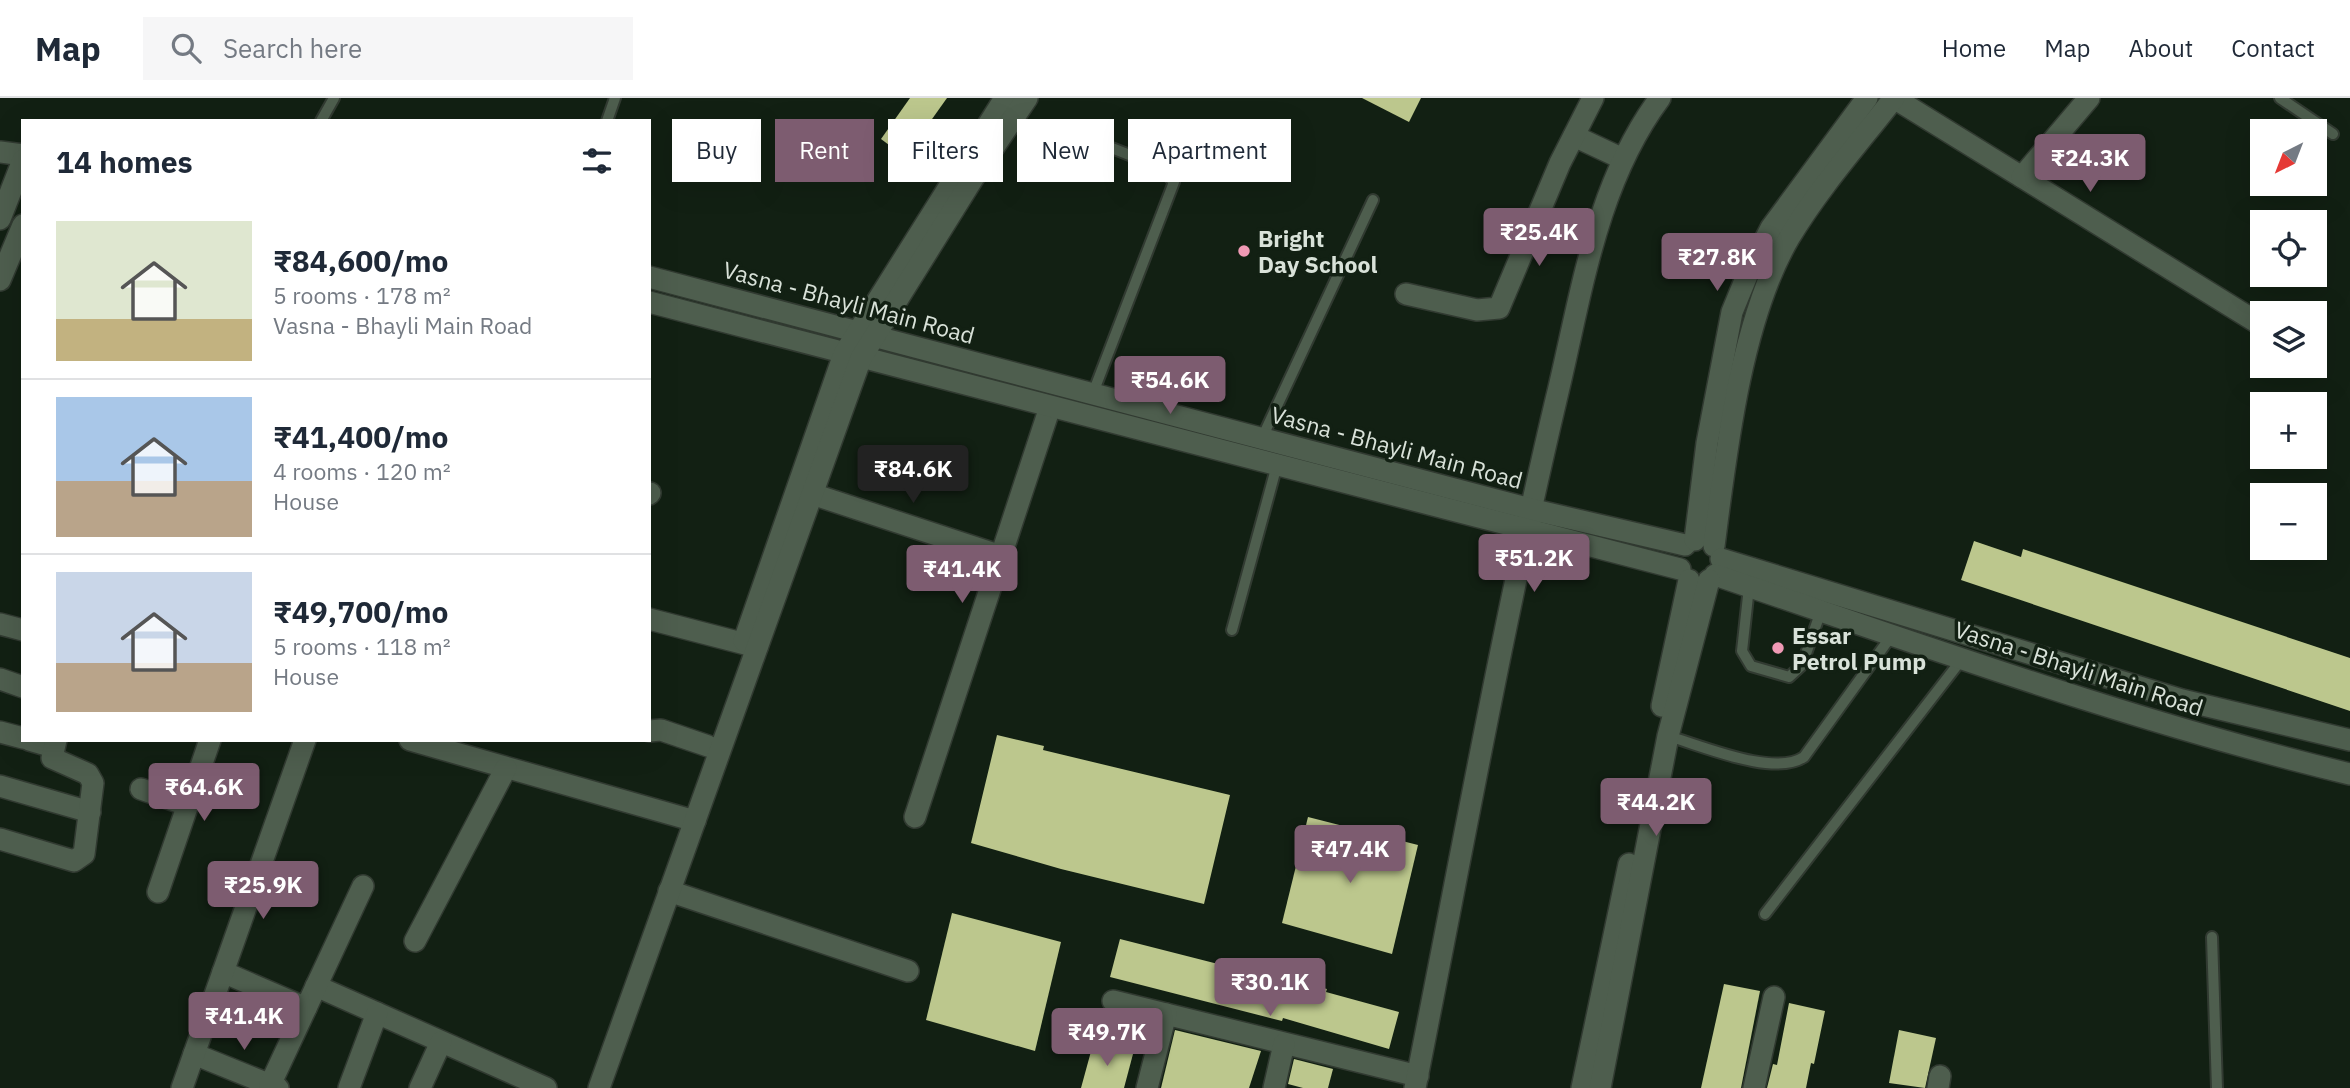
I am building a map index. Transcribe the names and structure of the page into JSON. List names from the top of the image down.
{
  "streets": {
    "street": ["Vasna - Bhayli Main Road"]
  },
  "places": ["Bright Day School", "Essar Petrol Pump"],
  "north": "bottom left",
  "page": {
    "header": "Map",
    "search": "Search here",
    "nav": [
      "Home",
      "Map",
      "About",
      "Contact"
    ],
    "map_buttons": ["+", "−"],
    "chip": [
      "Buy",
      "Rent",
      "Filters",
      "New",
      "Apartment"
    ],
    "heading": "14 homes",
    "price": [
      "₹24.3K",
      "₹25.4K",
      "₹27.8K",
      "₹54.6K",
      "₹84.6K",
      "₹51.2K",
      "₹41.4K",
      "₹64.6K",
      "₹44.2K",
      "₹47.4K",
      "₹25.9K",
      "₹30.1K",
      "₹41.4K",
      "₹49.7K"
    ],
    "list": [
      {
        "name": "₹84,600/mo",
        "note": "5 rooms · 178 m² · Vasna - Bhayli Main Road"
      },
      {
        "name": "₹41,400/mo",
        "note": "4 rooms · 120 m² · House"
      },
      {
        "name": "₹49,700/mo",
        "note": "5 rooms · 118 m² · House"
      }
    ]
  }
}
